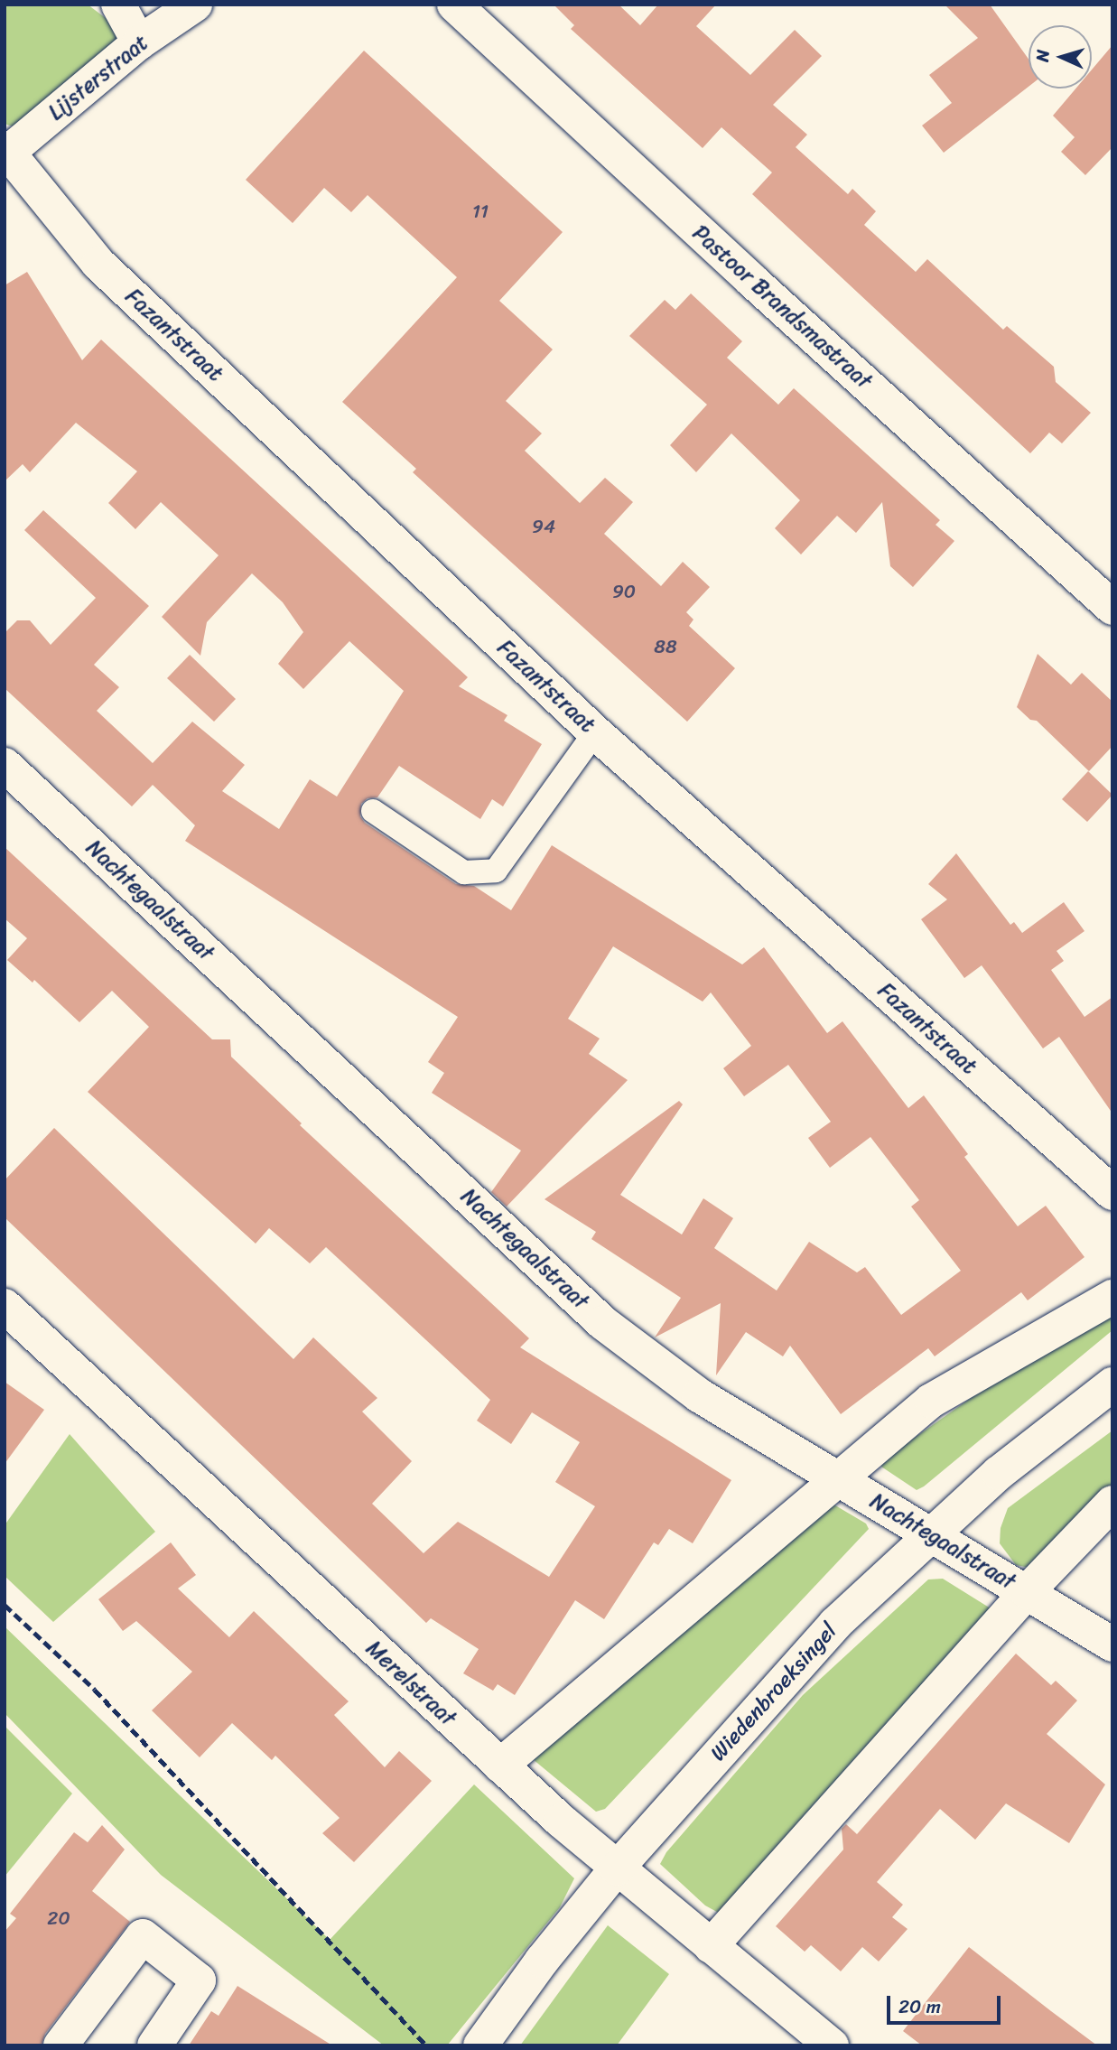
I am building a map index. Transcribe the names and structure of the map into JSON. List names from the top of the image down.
{
  "streets": {
    "street": [
      "Lijsterstraat",
      "Pastoor Brandsmastraat",
      "Fazantstraat",
      "Nachtegaalstraat",
      "Merelstraat",
      "Wiedenbroeksingel"
    ]
  },
  "crossings": [
    ["Lijsterstraat", "Fazantstraat"],
    ["Nachtegaalstraat", "Wiedenbroeksingel"],
    ["Merelstraat", "Wiedenbroeksingel"]
  ],
  "house_numbers": [
    "11",
    "94",
    "90",
    "88",
    "20"
  ],
  "scale_bar": "20 m",
  "north": "left"
}
